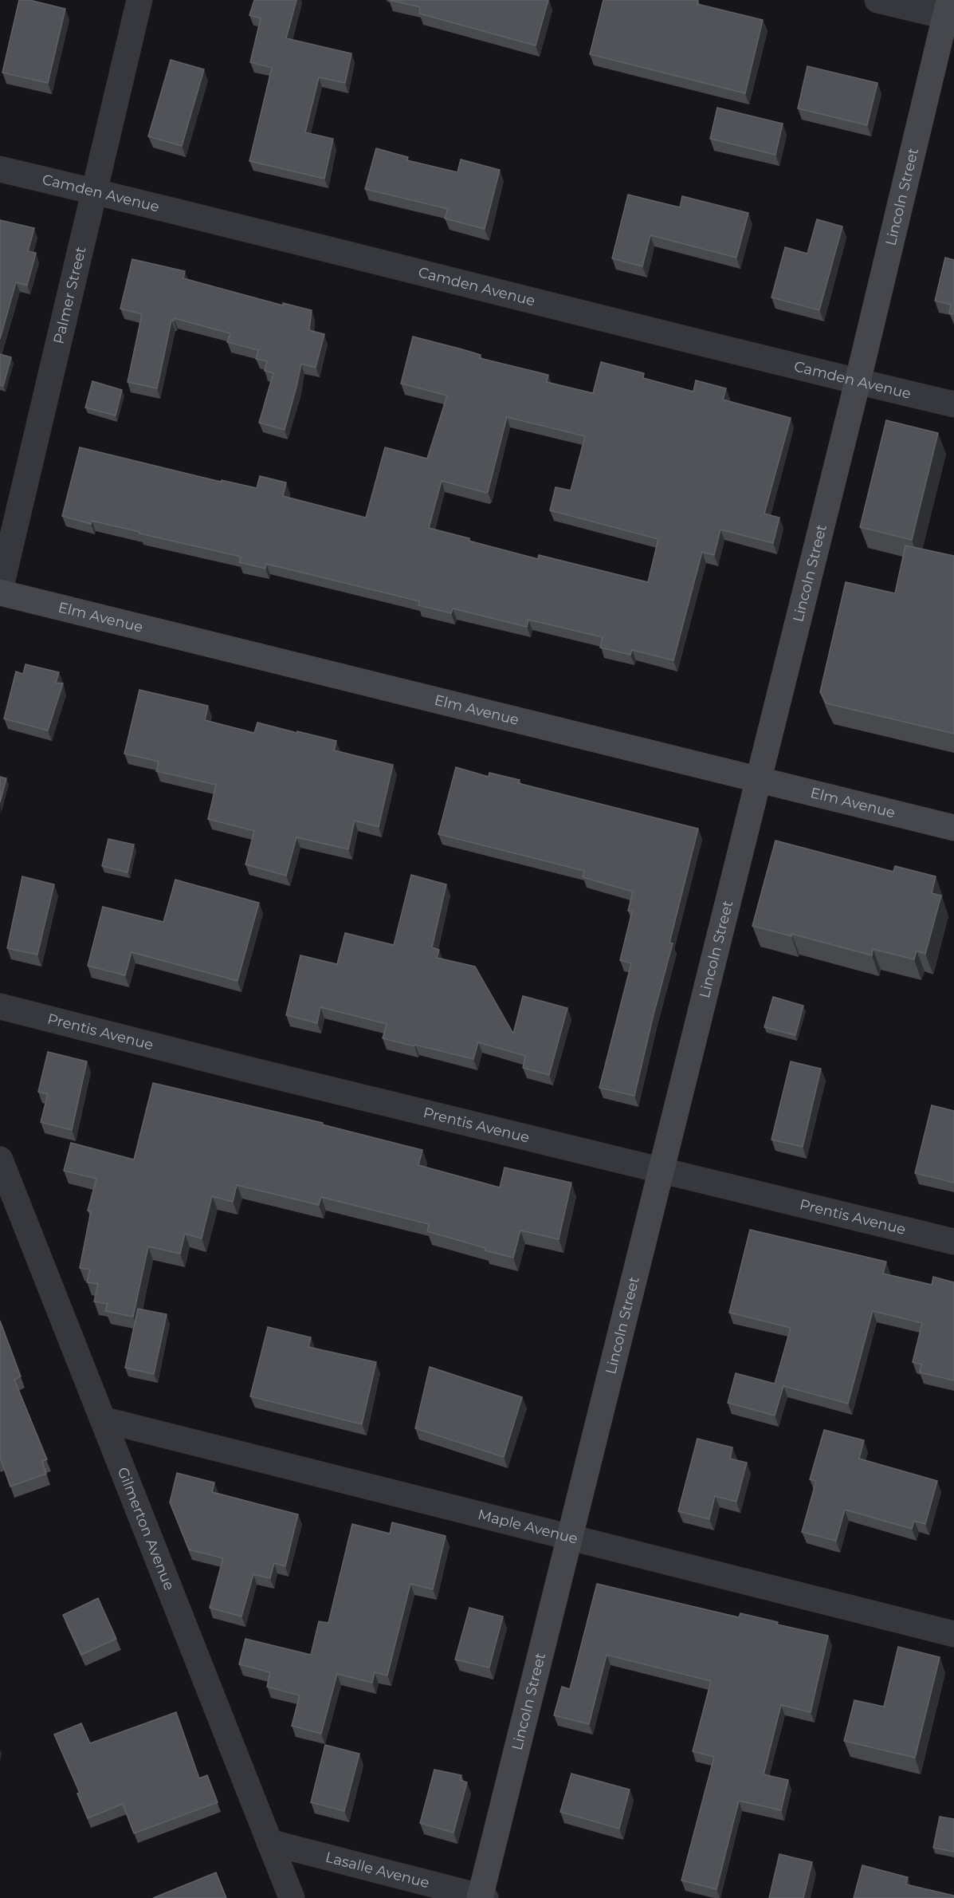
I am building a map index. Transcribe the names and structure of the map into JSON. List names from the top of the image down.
{
  "streets": {
    "street": [
      "Camden Avenue",
      "Lincoln Street",
      "Palmer Street",
      "Elm Avenue",
      "Prentis Avenue",
      "Maple Avenue",
      "Gilmerton Avenue",
      "Lasalle Avenue"
    ]
  },
  "crossings": [
    ["Camden Avenue", "Lincoln Street"],
    ["Camden Avenue", "Palmer Street"],
    ["Lincoln Street", "Elm Avenue"],
    ["Lincoln Street", "Prentis Avenue"],
    ["Lincoln Street", "Maple Avenue"],
    ["Lincoln Street", "Lasalle Avenue"],
    ["Palmer Street", "Elm Avenue"],
    ["Maple Avenue", "Gilmerton Avenue"],
    ["Gilmerton Avenue", "Lasalle Avenue"]
  ]
}
